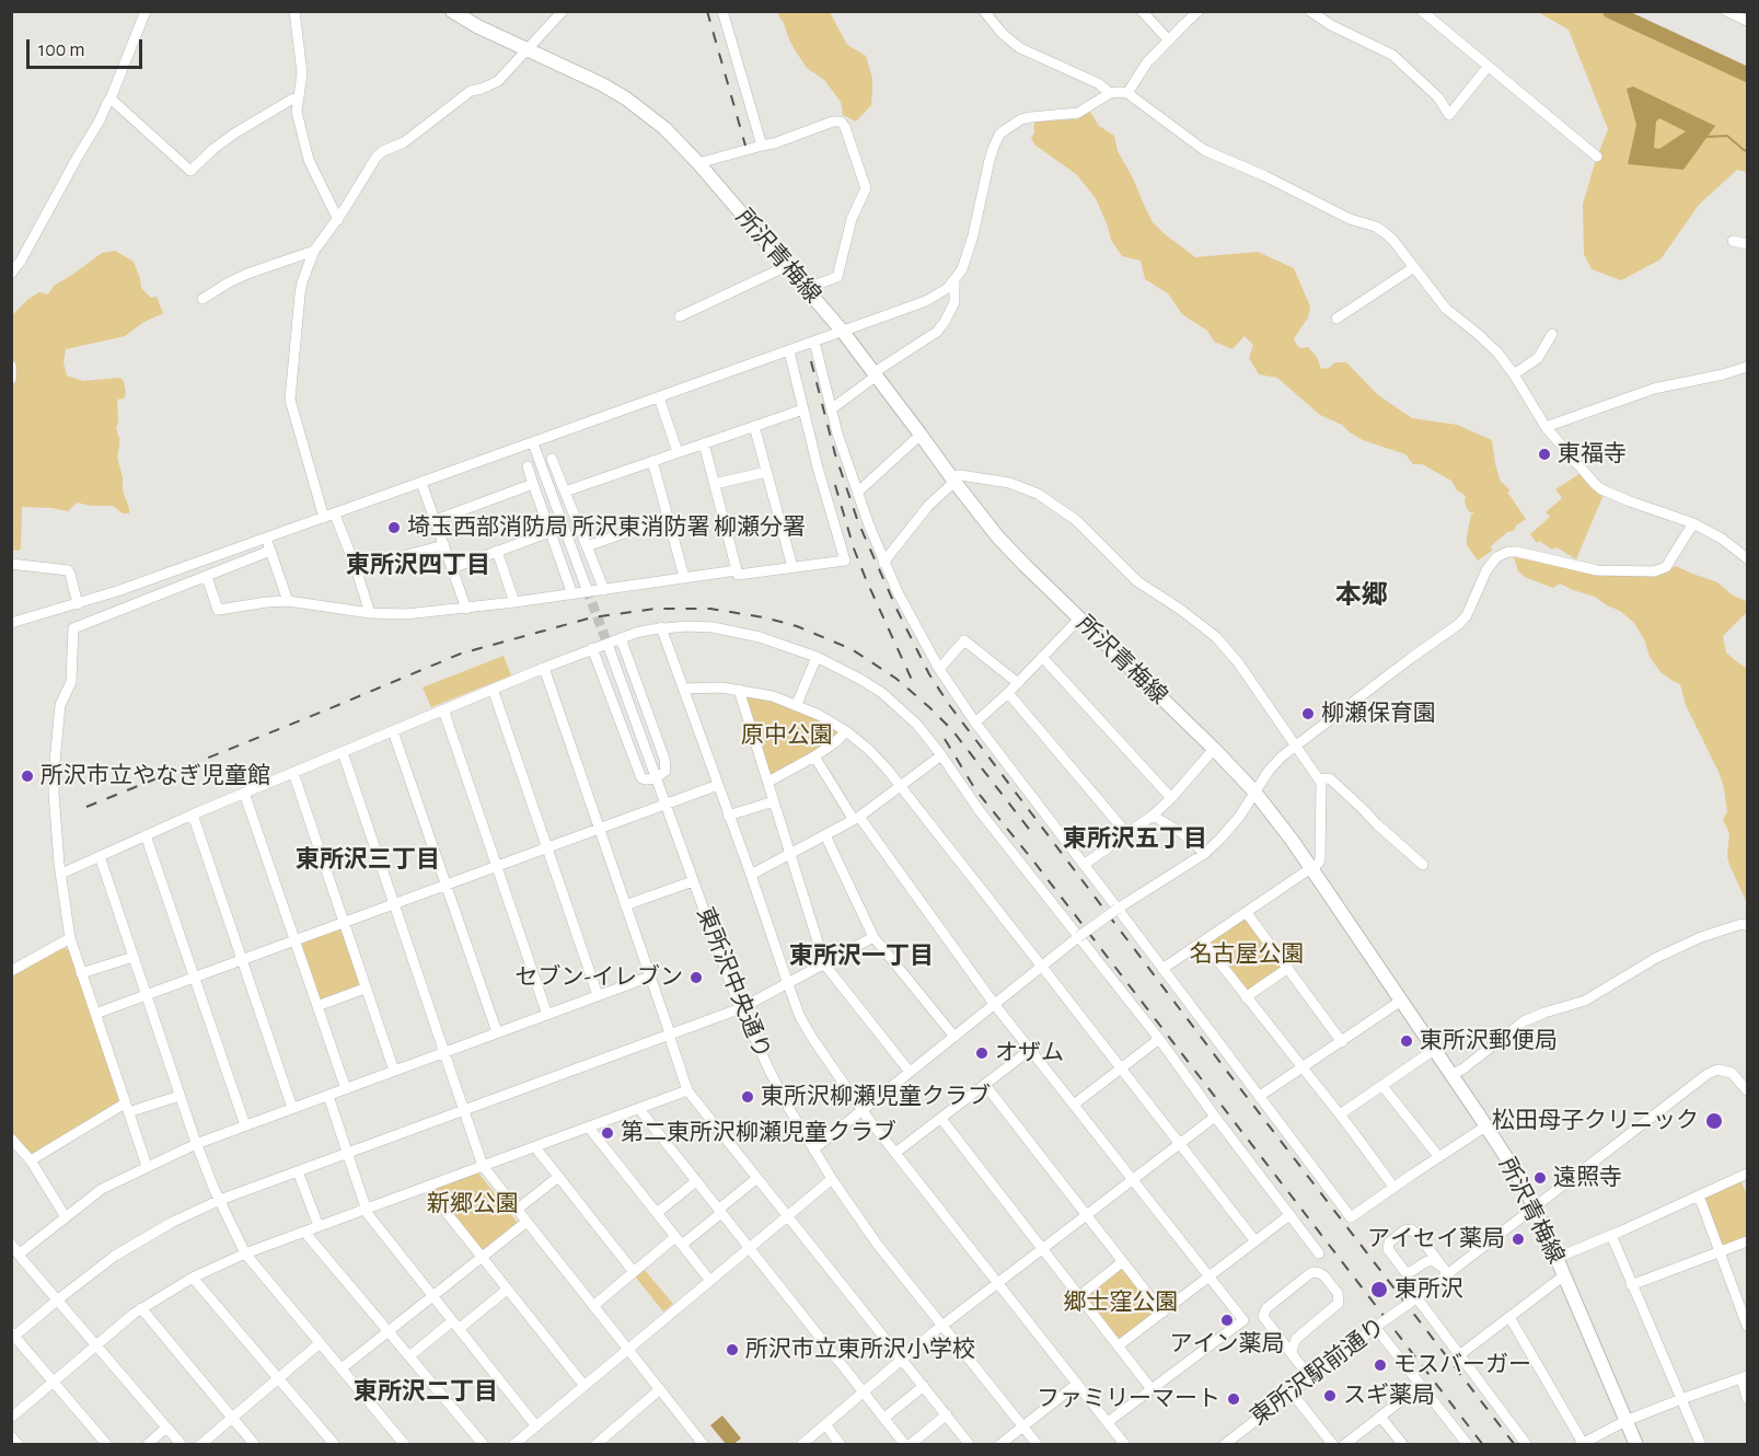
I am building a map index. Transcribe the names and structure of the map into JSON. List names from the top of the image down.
{
  "streets": {
    "main road": ["所沢青梅線"],
    "street": ["東所沢中央通り", "東所沢駅前通り"]
  },
  "crossings": [
    ["所沢青梅線", "東所沢駅前通り"]
  ],
  "districts": [
    "東所沢四丁目",
    "本郷",
    "東所沢五丁目",
    "東所沢三丁目",
    "東所沢一丁目",
    "東所沢二丁目"
  ],
  "parks": [
    "原中公園",
    "名古屋公園",
    "新郷公園",
    "郷士窪公園"
  ],
  "places": [
    "東福寺",
    "埼玉西部消防局 所沢東消防署 柳瀬分署",
    "柳瀬保育園",
    "所沢市立やなぎ児童館",
    "セブン-イレブン",
    "東所沢郵便局",
    "オザム",
    "東所沢柳瀬児童クラブ",
    "松田母子クリニック",
    "第二東所沢柳瀬児童クラブ",
    "遠照寺",
    "アイセイ薬局",
    "東所沢",
    "アイン薬局",
    "所沢市立東所沢小学校",
    "モスバーガー",
    "スギ薬局",
    "ファミリーマート"
  ],
  "scale_bar": "100 m"
}
